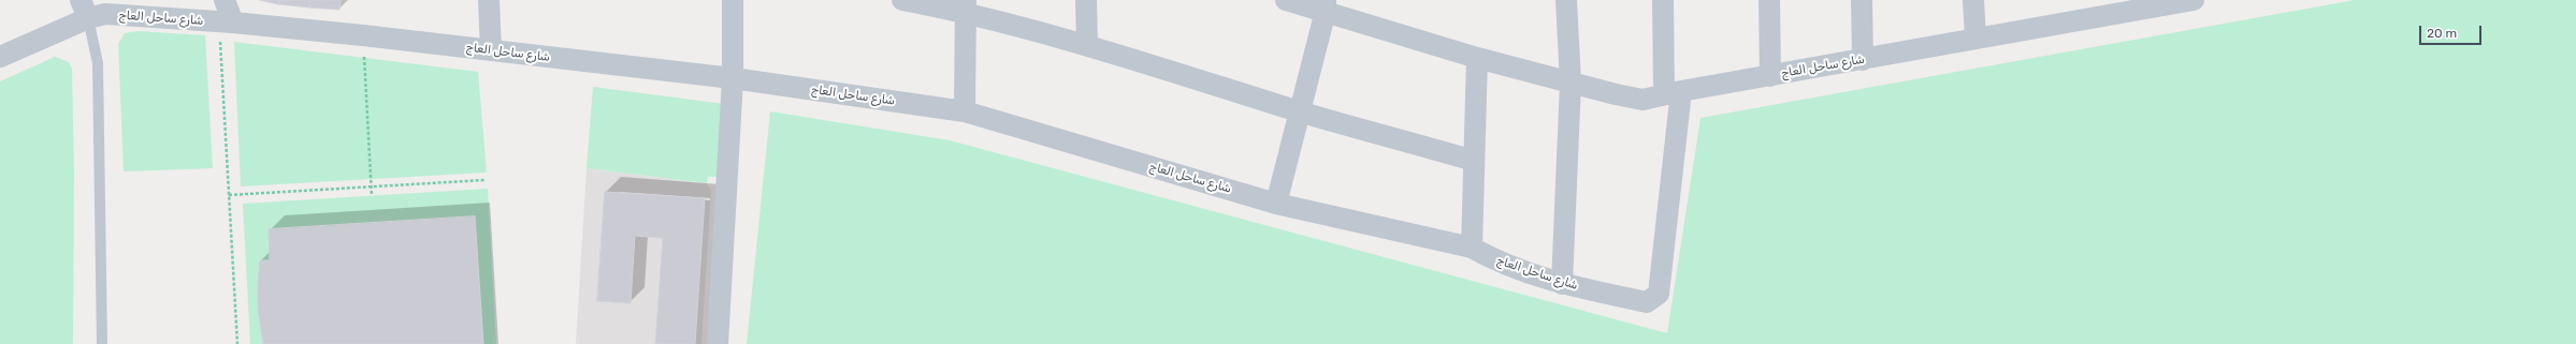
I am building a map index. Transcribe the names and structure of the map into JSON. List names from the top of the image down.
{
  "streets": {
    "street": ["شارع ساحل العاج"]
  },
  "scale_bar": "20 m"
}
